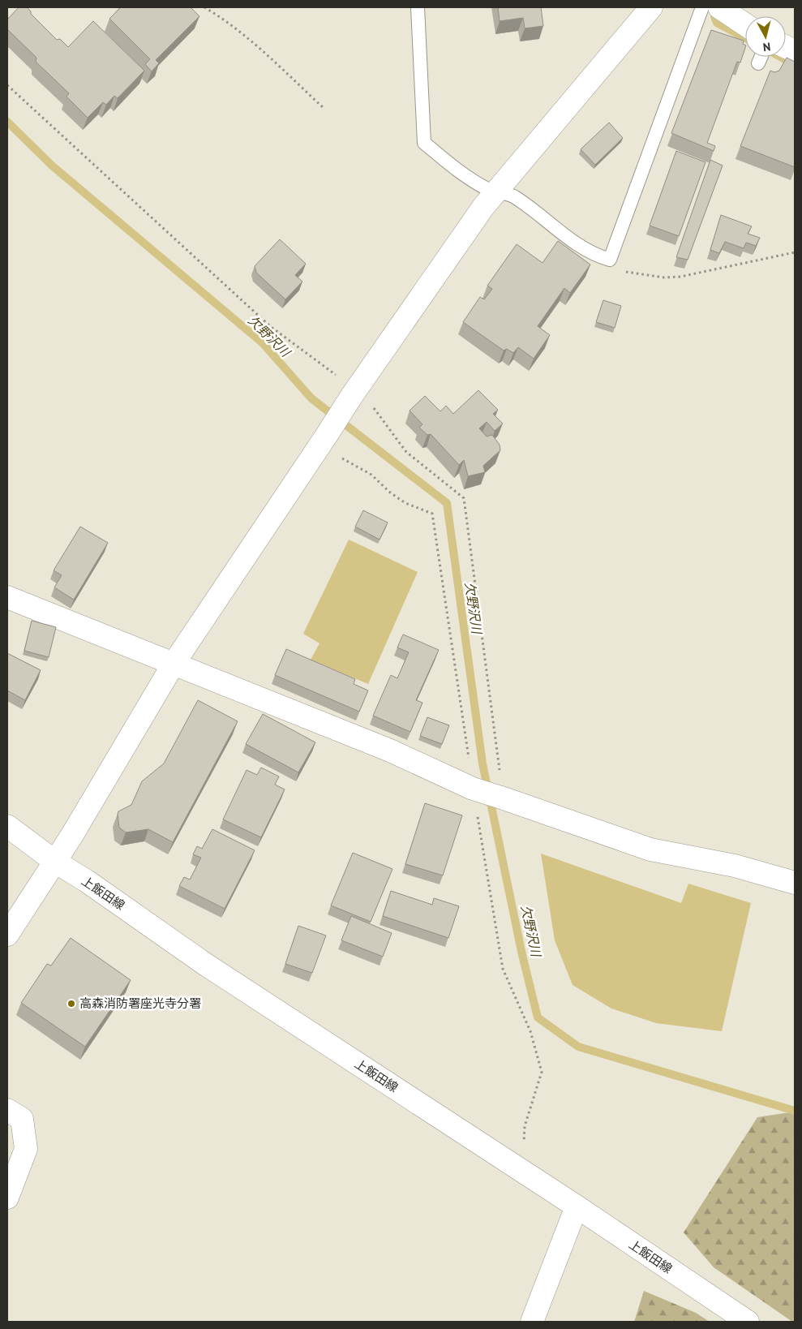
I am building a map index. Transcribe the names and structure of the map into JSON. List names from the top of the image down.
{
  "streets": {
    "street": ["上飯田線"]
  },
  "water": ["欠野沢川"],
  "places": ["高森消防署座光寺分署"],
  "north": "bottom"
}
